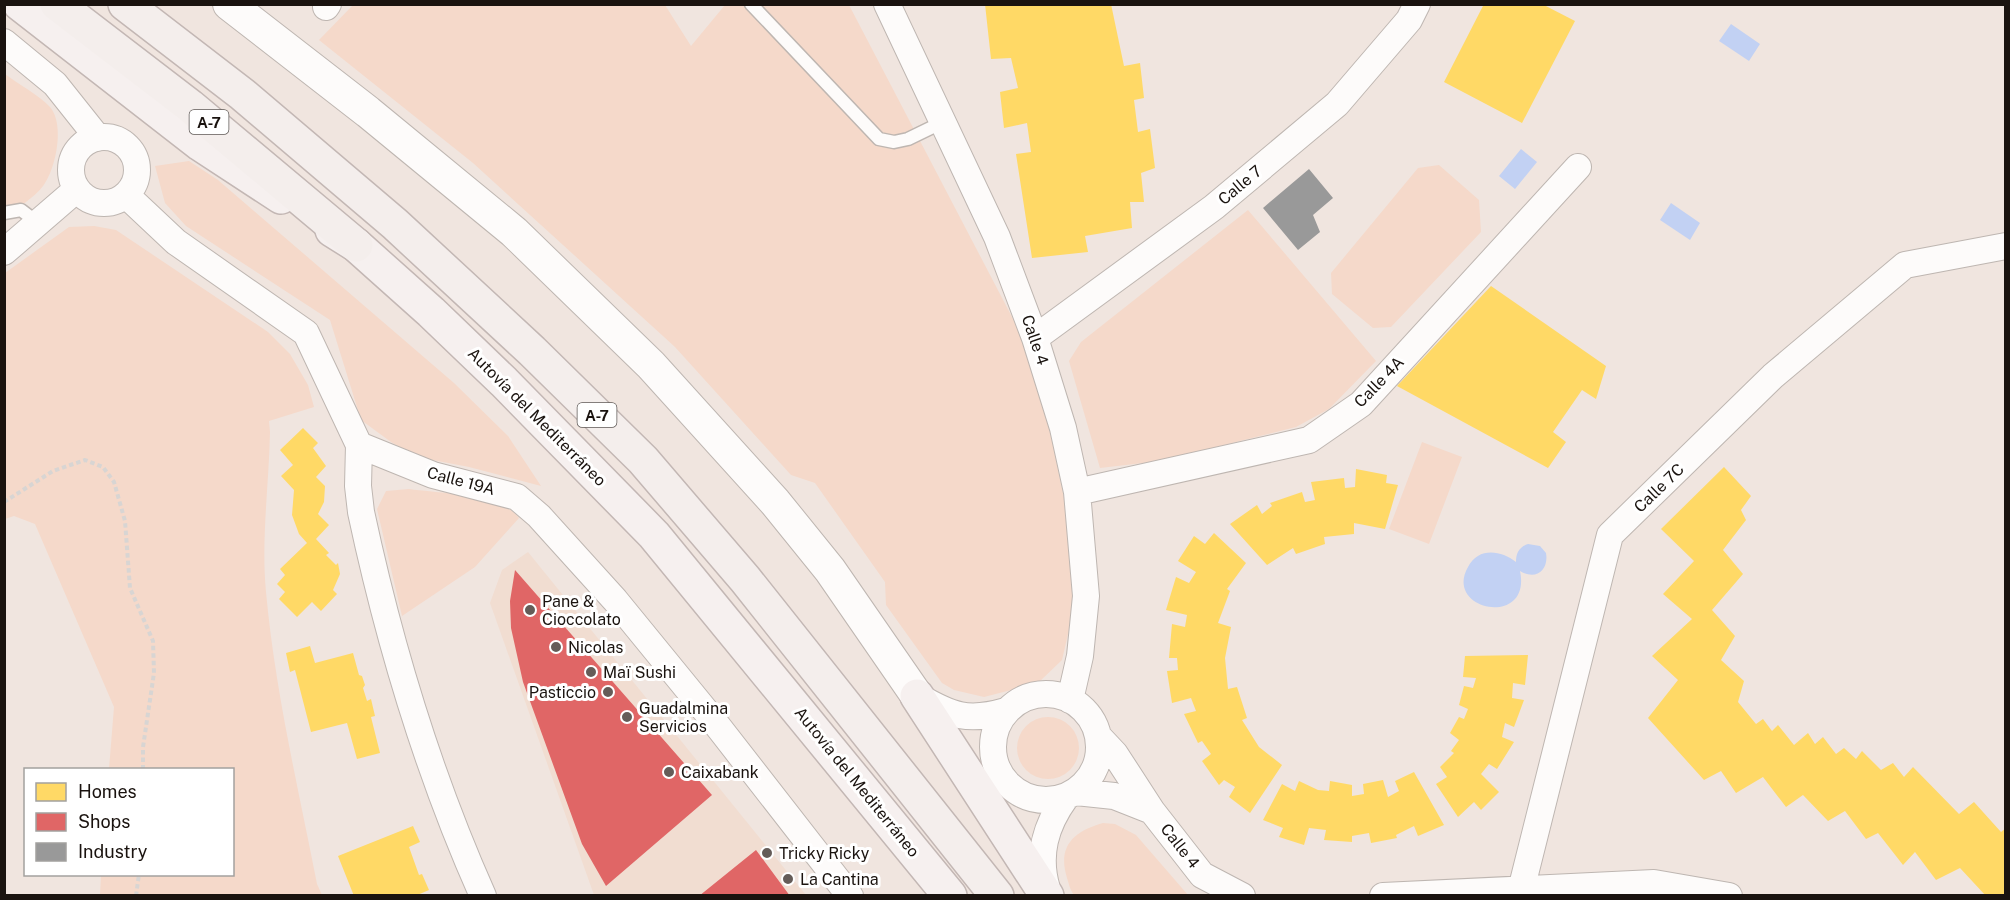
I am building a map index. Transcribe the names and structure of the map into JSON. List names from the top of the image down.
{
  "streets": {
    "highway": ["A-7", "Autovía del Mediterráneo"],
    "street": [
      "Calle 7",
      "Calle 4",
      "Calle 4A",
      "Calle 19A",
      "Calle 7C"
    ]
  },
  "crossings": [
    ["Calle 7", "Calle 4"],
    ["Calle 4", "Calle 4A"]
  ],
  "places": [
    "Pane & Cioccolato",
    "Nicolas",
    "Maï Sushi",
    "Pasticcio",
    "Guadalmina Servicios",
    "Caixabank",
    "Tricky Ricky",
    "La Cantina"
  ],
  "legend": ["Homes", "Shops", "Industry"]
}
